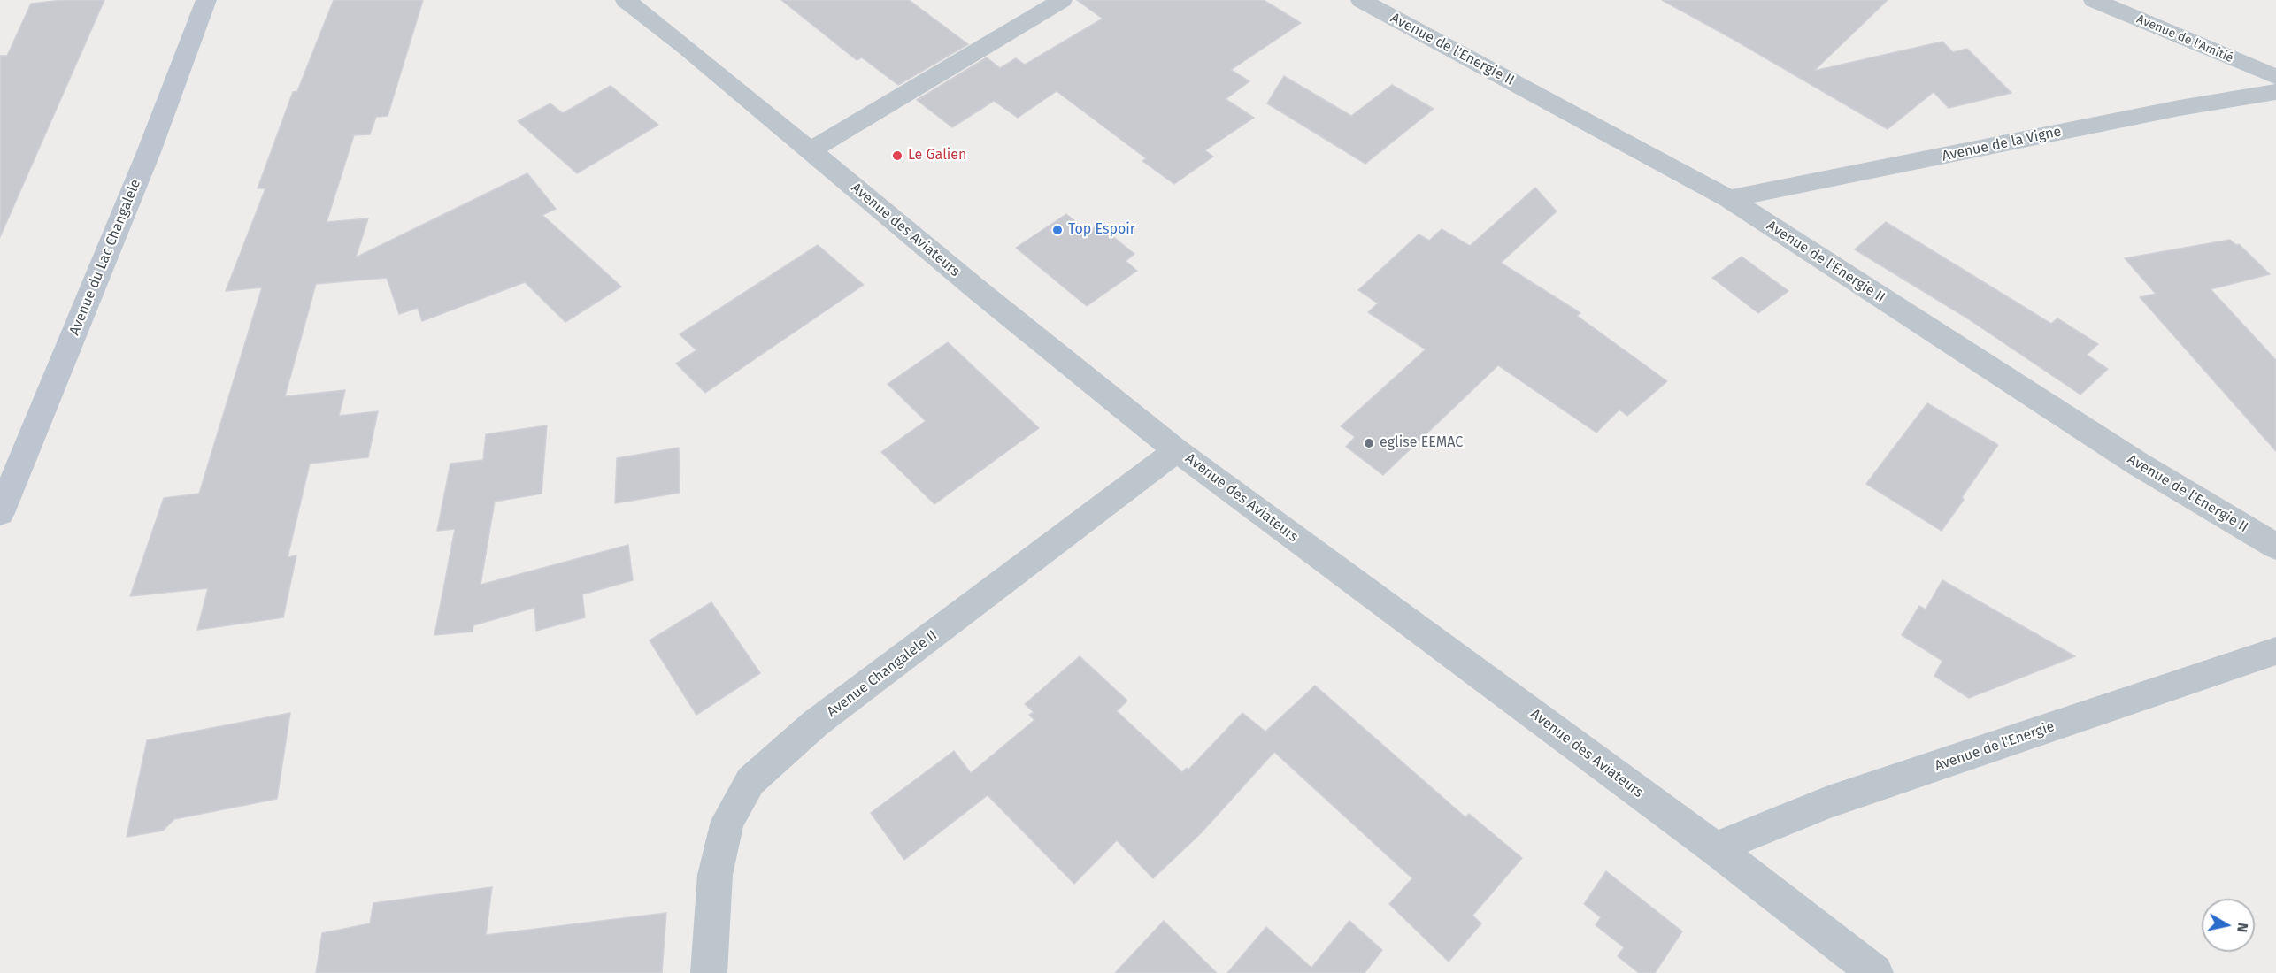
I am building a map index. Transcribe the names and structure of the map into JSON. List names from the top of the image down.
{
  "streets": {
    "street": [
      "Avenue de l'Amitié",
      "Avenue de l'Energie II",
      "Avenue de la Vigne",
      "Avenue des Aviateurs",
      "Avenue du Lac Changalele",
      "Avenue Changalele II",
      "Avenue de l'Energie"
    ]
  },
  "crossings": [
    ["Avenue de l'Energie II", "Avenue de la Vigne"],
    ["Avenue des Aviateurs", "Avenue Changalele II"],
    ["Avenue des Aviateurs", "Avenue de l'Energie"]
  ],
  "places": ["Le Galien", "Top Espoir", "eglise EEMAC"],
  "north": "right"
}
